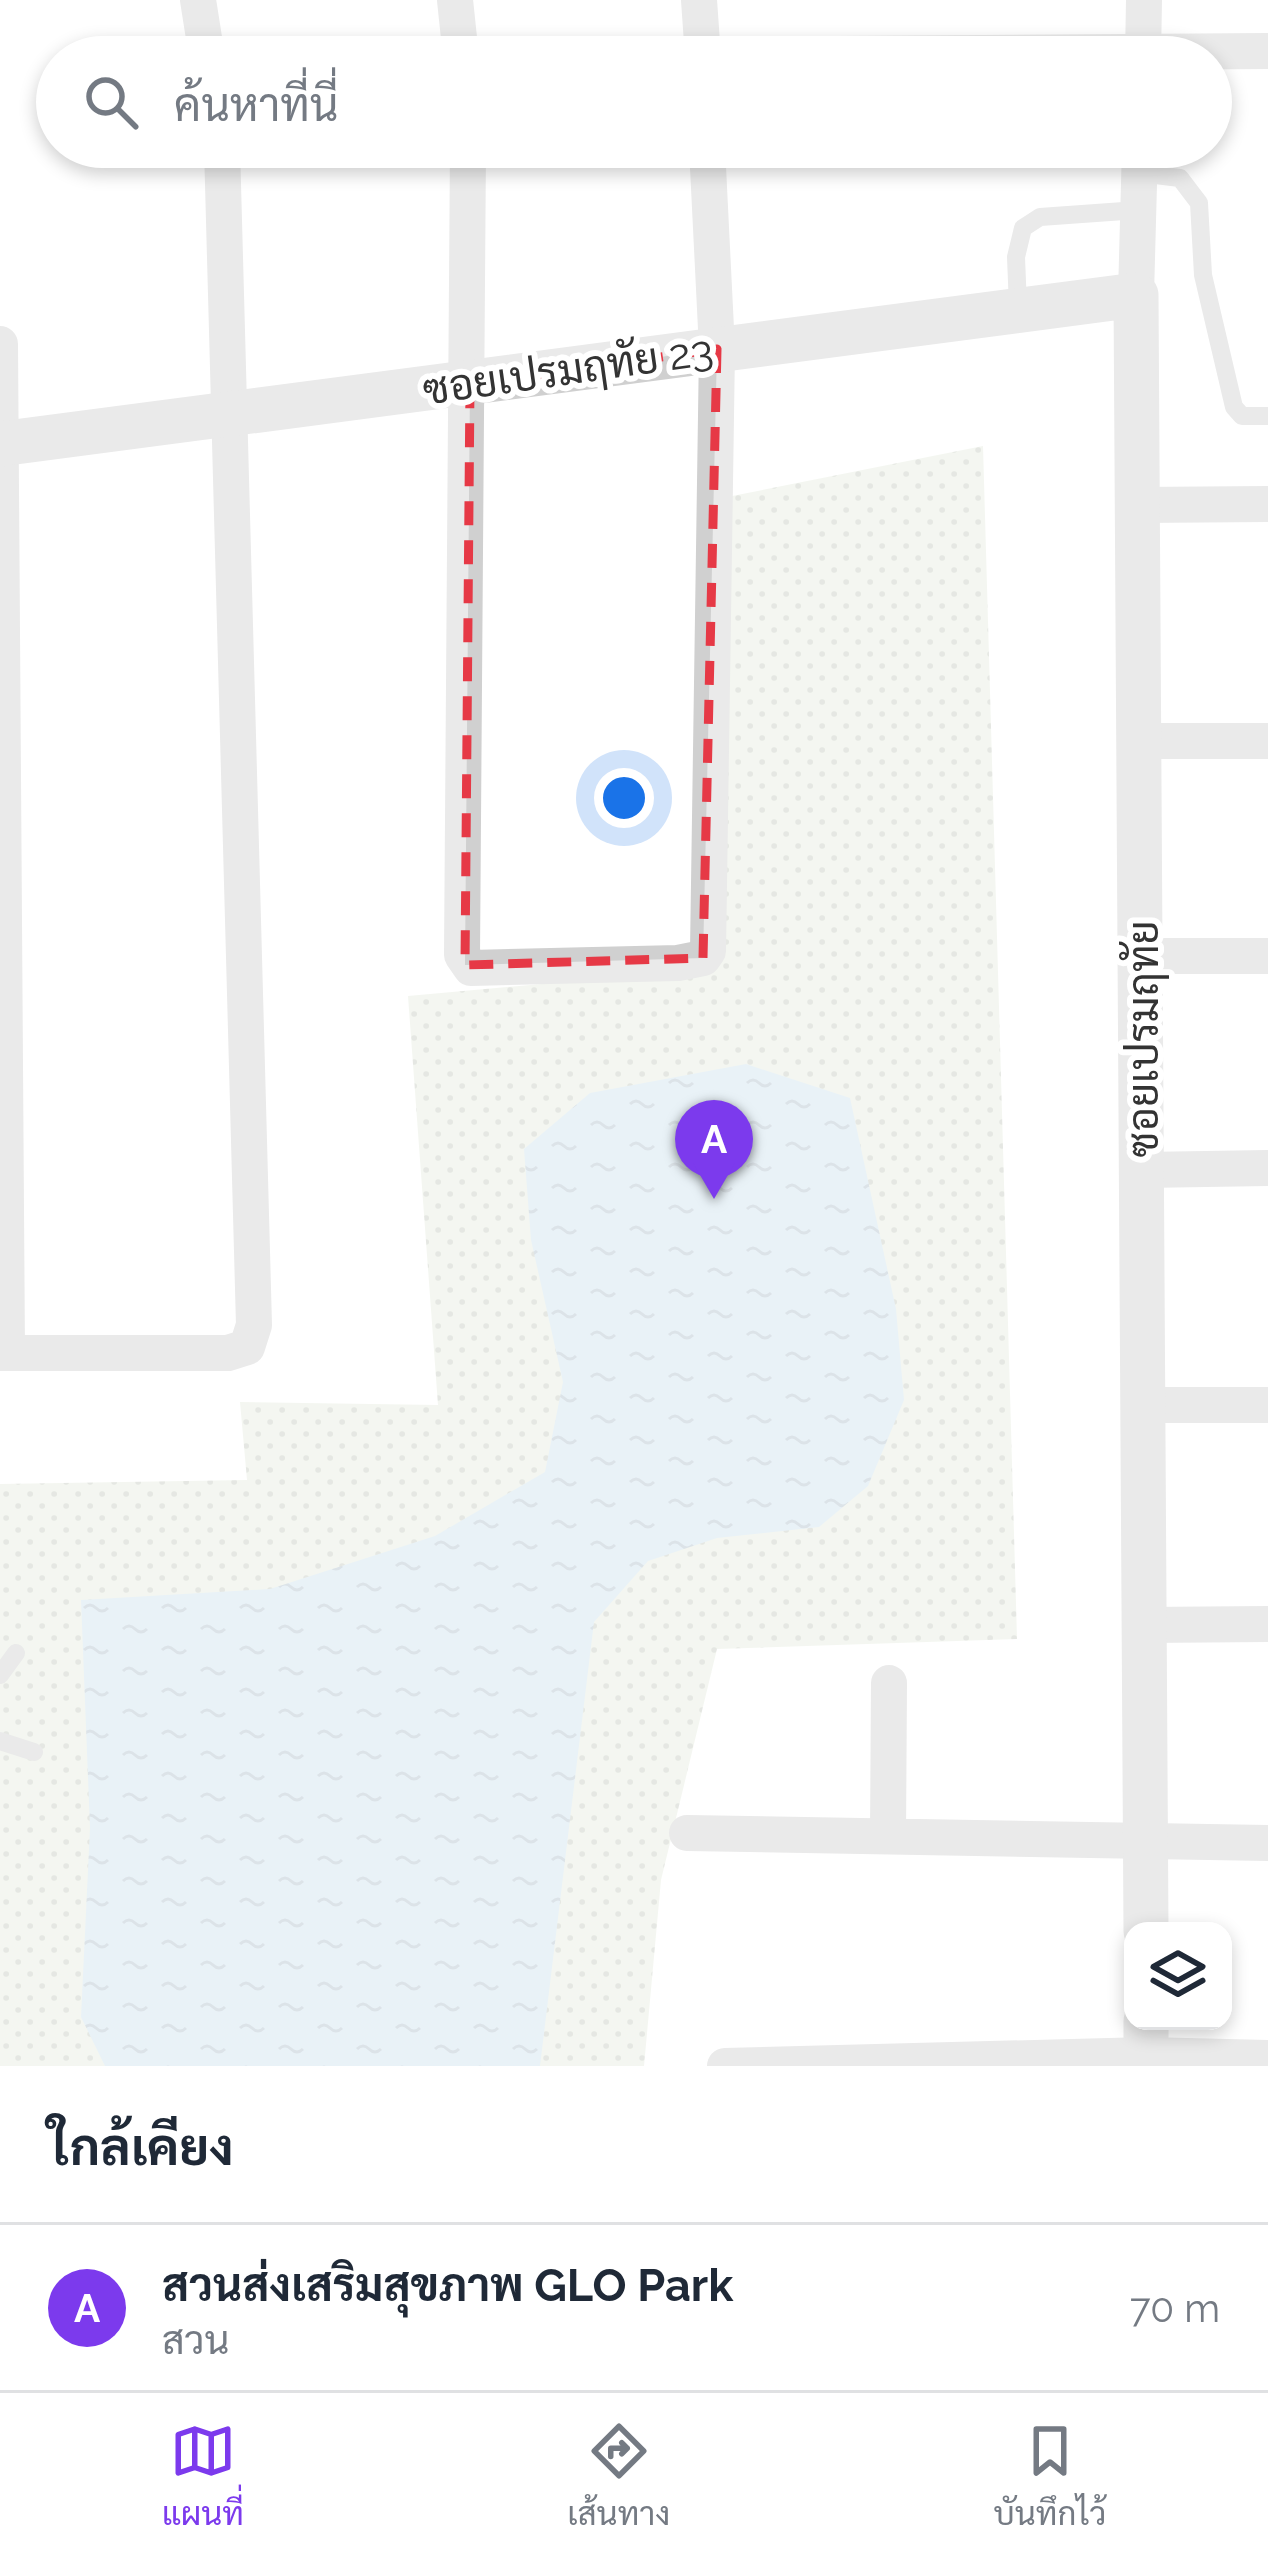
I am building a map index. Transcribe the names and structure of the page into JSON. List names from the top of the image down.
{
  "streets": {
    "street": ["ซอยเปรมฤทัย 23", "ซอยเปรมฤทัย"]
  },
  "crossings": [
    ["ซอยเปรมฤทัย 23", "ซอยเปรมฤทัย"]
  ],
  "page": {
    "search": "ค้นหาที่นี่",
    "pins": "A",
    "heading": "ใกล้เคียง",
    "list": [
      {
        "mark": "A",
        "name": "สวนส่งเสริมสุขภาพ GLO Park",
        "note": "สวน",
        "value": "70 m"
      }
    ],
    "nav": ["แผนที่", "เส้นทาง", "บันทึกไว้"]
  }
}
